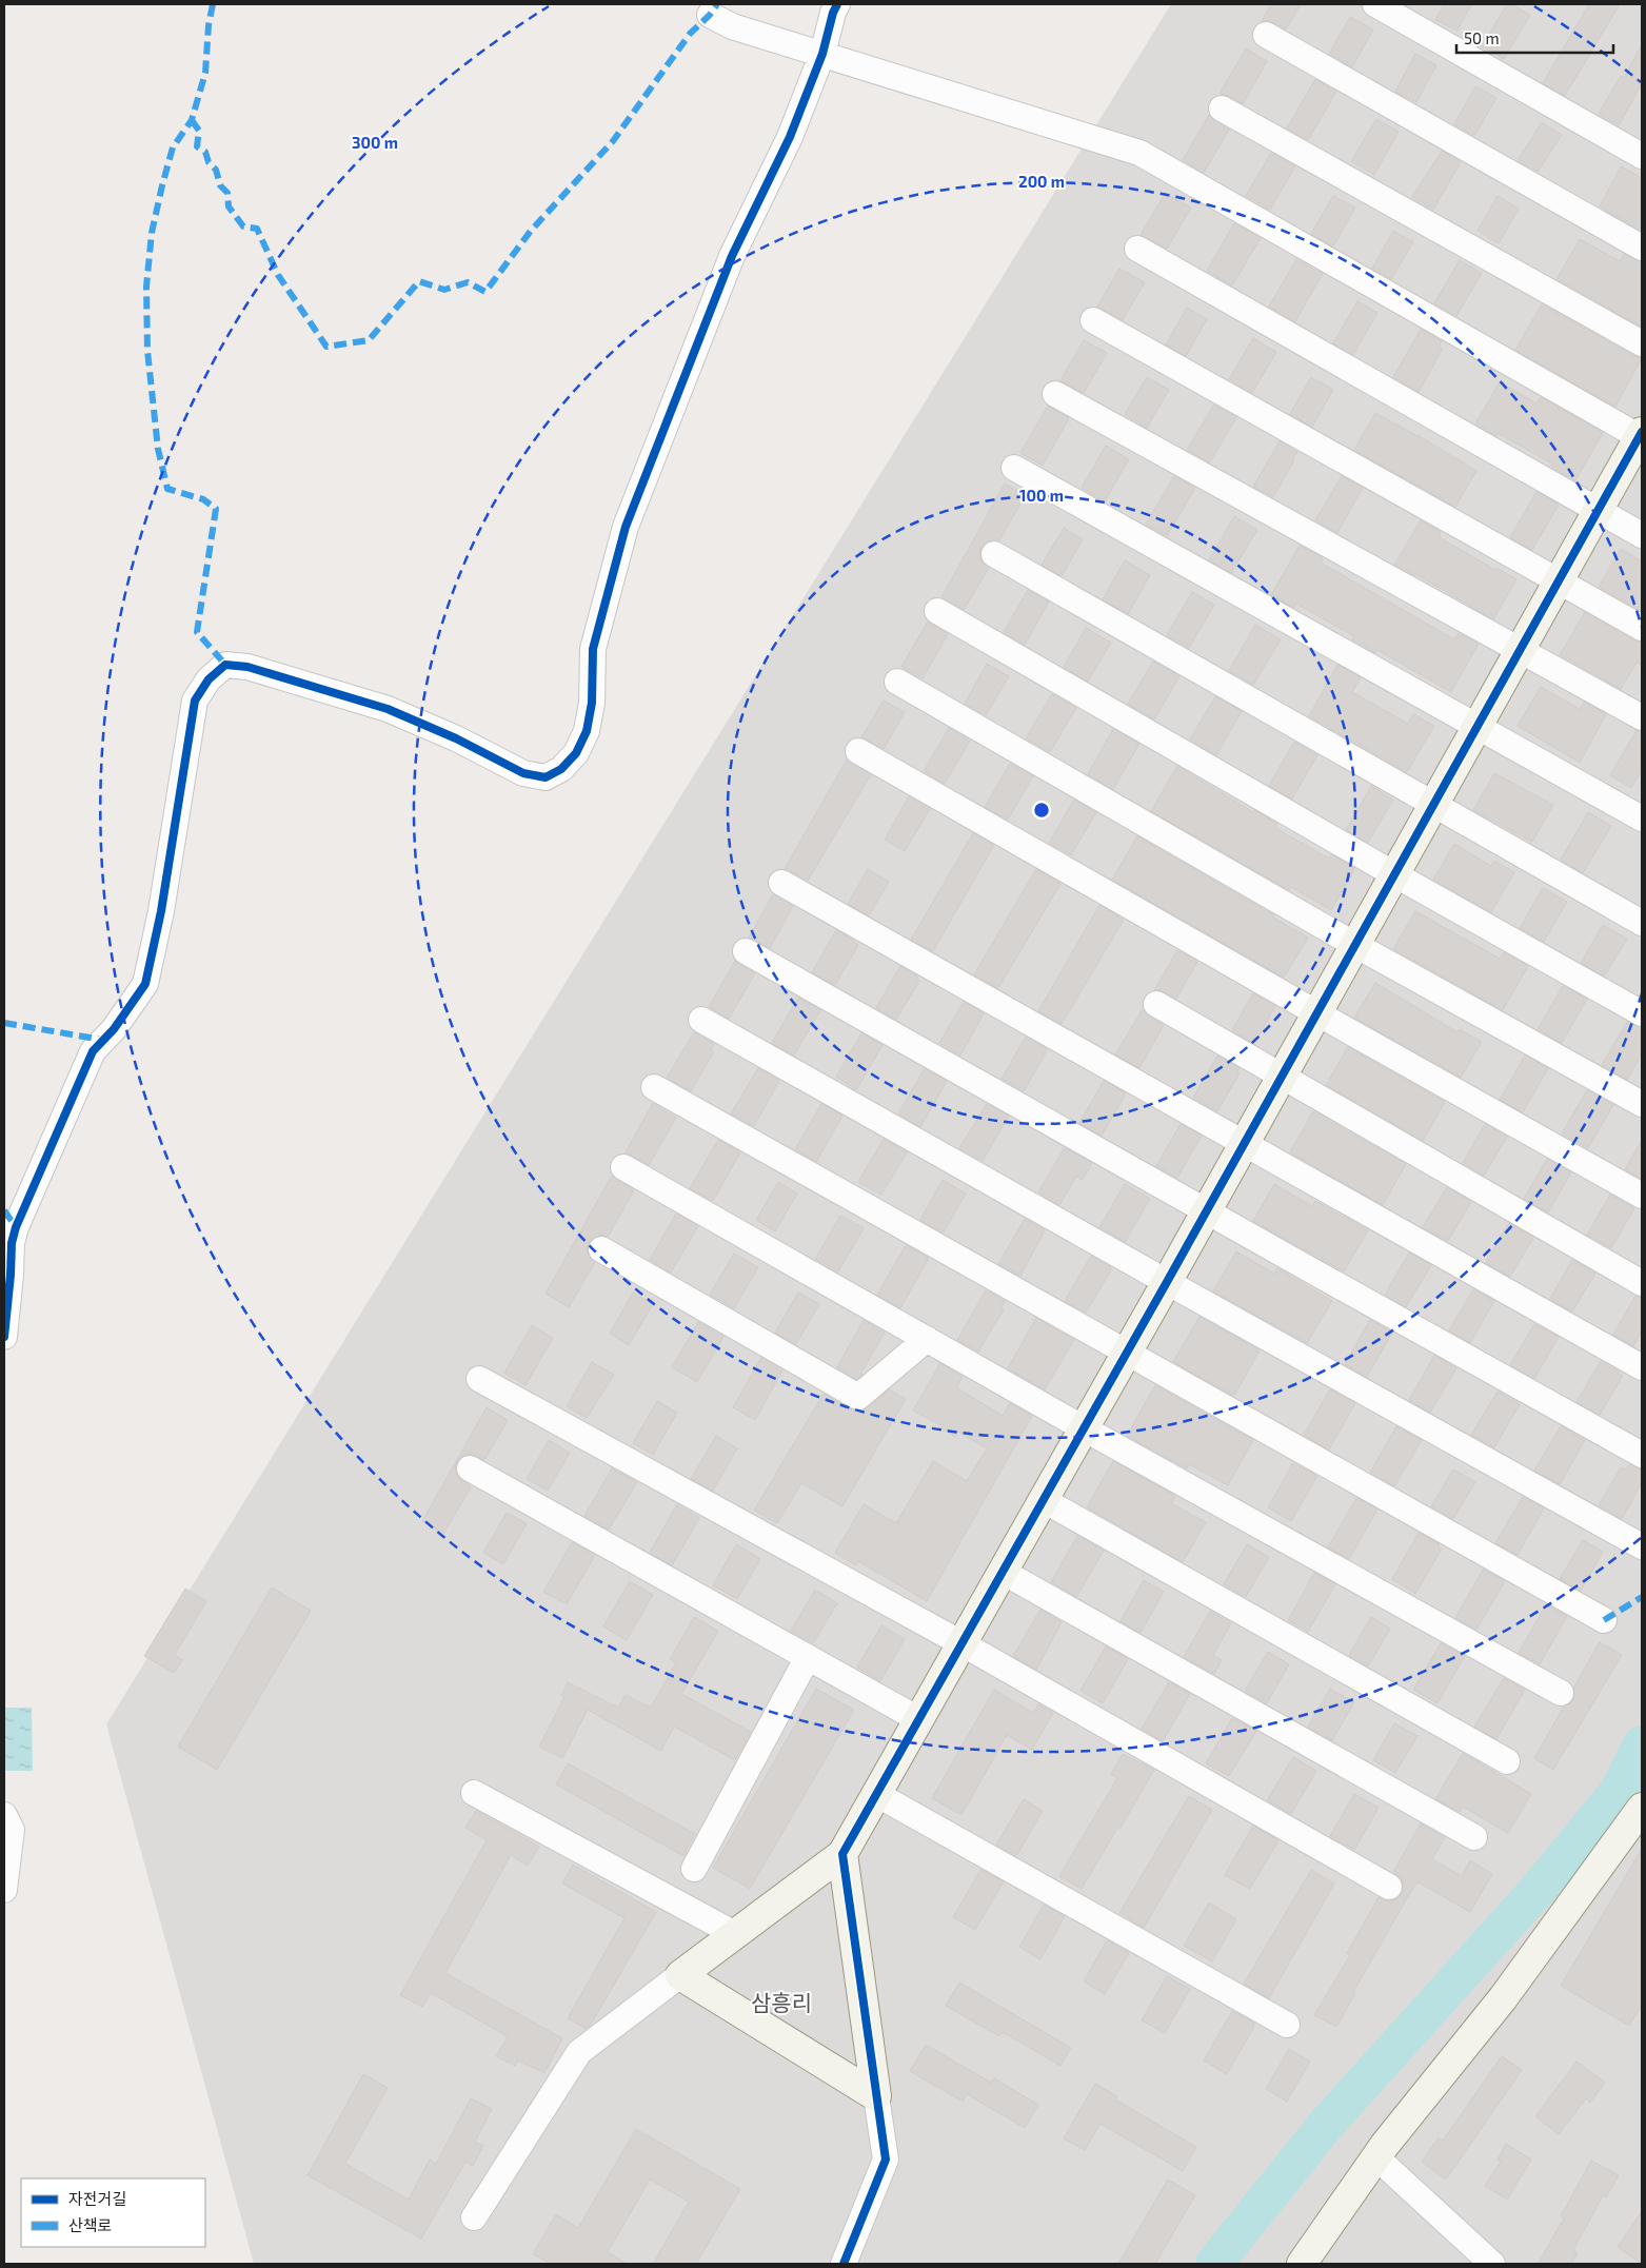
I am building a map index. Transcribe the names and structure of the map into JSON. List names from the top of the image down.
{
  "districts": ["삼흥리"],
  "legend": ["자전거길", "산책로"],
  "scale_bar": "50 m",
  "rings": ["300 m", "200 m", "100 m"]
}
